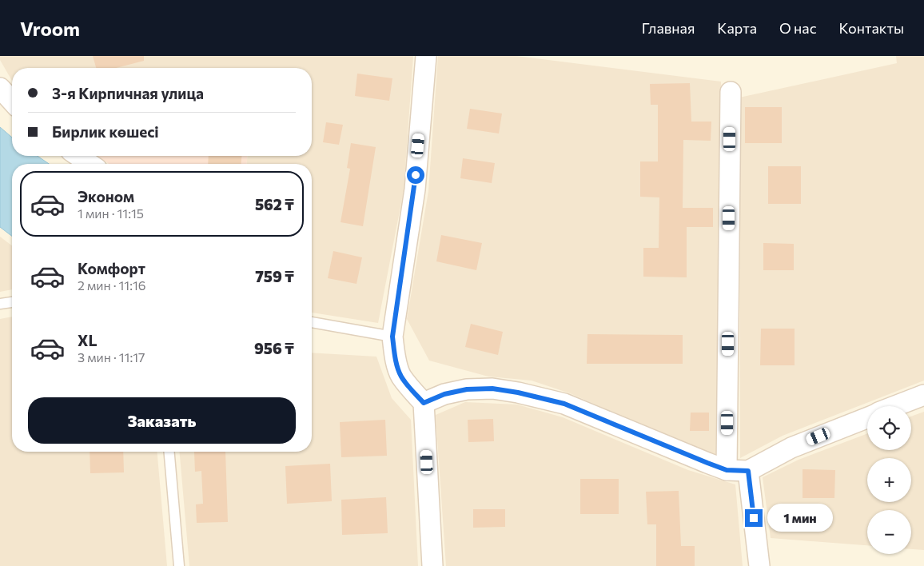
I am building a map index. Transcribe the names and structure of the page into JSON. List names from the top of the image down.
{
  "page": {
    "header": "Vroom",
    "nav": [
      "Главная",
      "Карта",
      "О нас",
      "Контакты"
    ],
    "banner": ["3-я Кирпичная улица", "Бирлик көшесі"],
    "list": [
      {
        "name": "Эконом",
        "note": "1 мин · 11:15",
        "value": "562 ₸"
      },
      {
        "name": "Комфорт",
        "note": "2 мин · 11:16",
        "value": "759 ₸"
      },
      {
        "name": "XL",
        "note": "3 мин · 11:17",
        "value": "956 ₸"
      }
    ],
    "buttons": "Заказать",
    "map_buttons": ["+", "−"],
    "bubble": "1 мин"
  }
}
